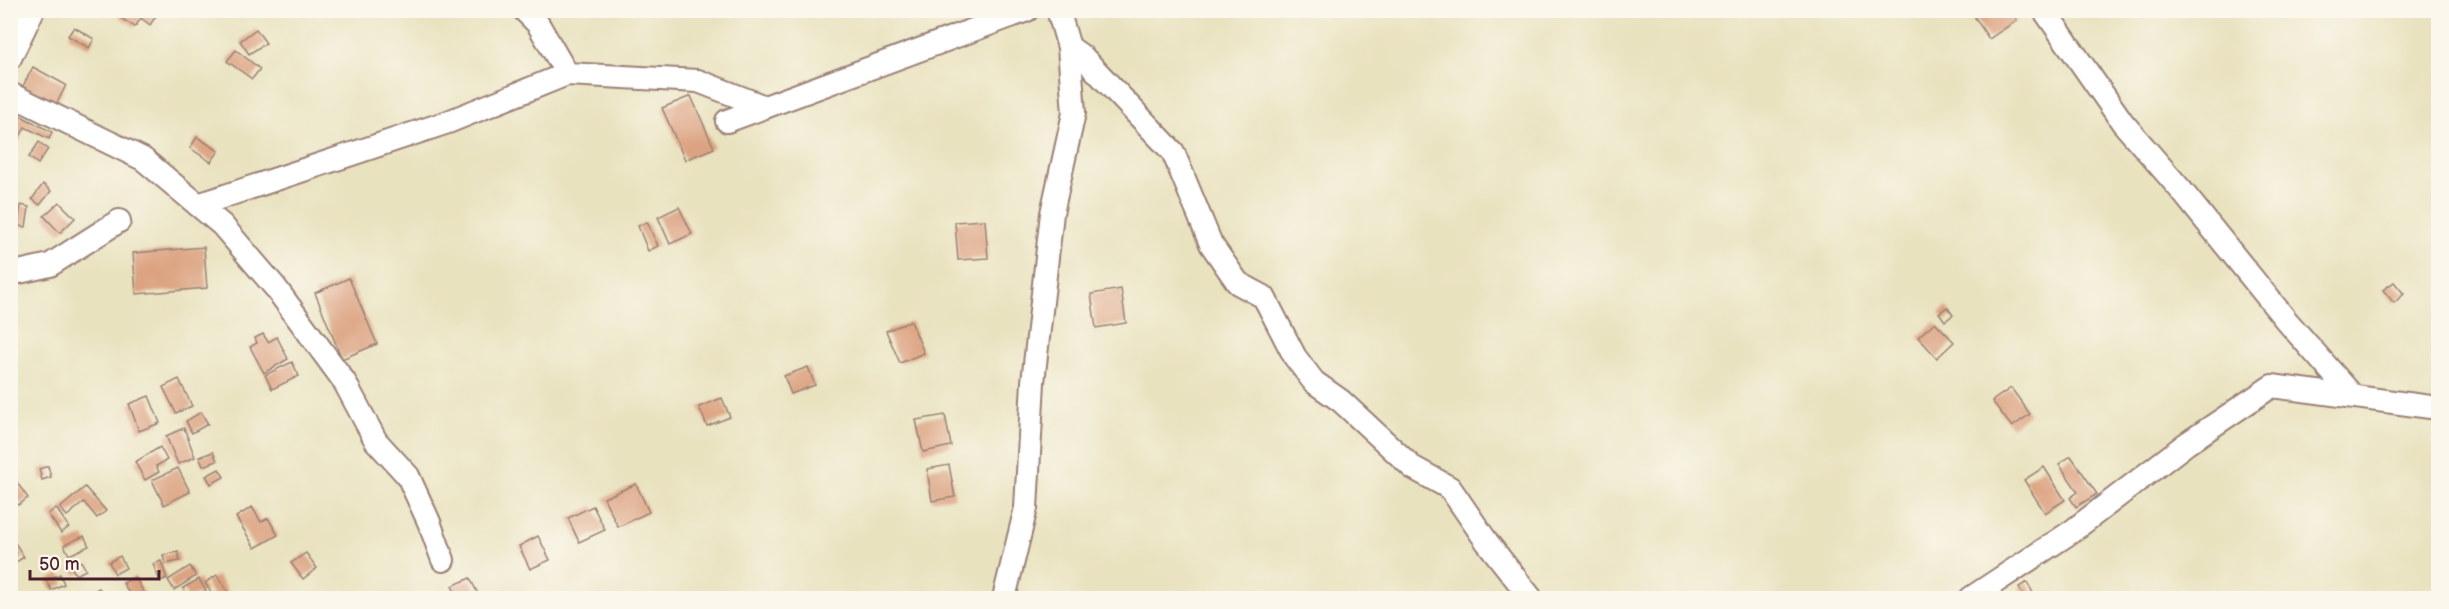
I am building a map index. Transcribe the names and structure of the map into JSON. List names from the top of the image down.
{
  "scale_bar": "50 m"
}
